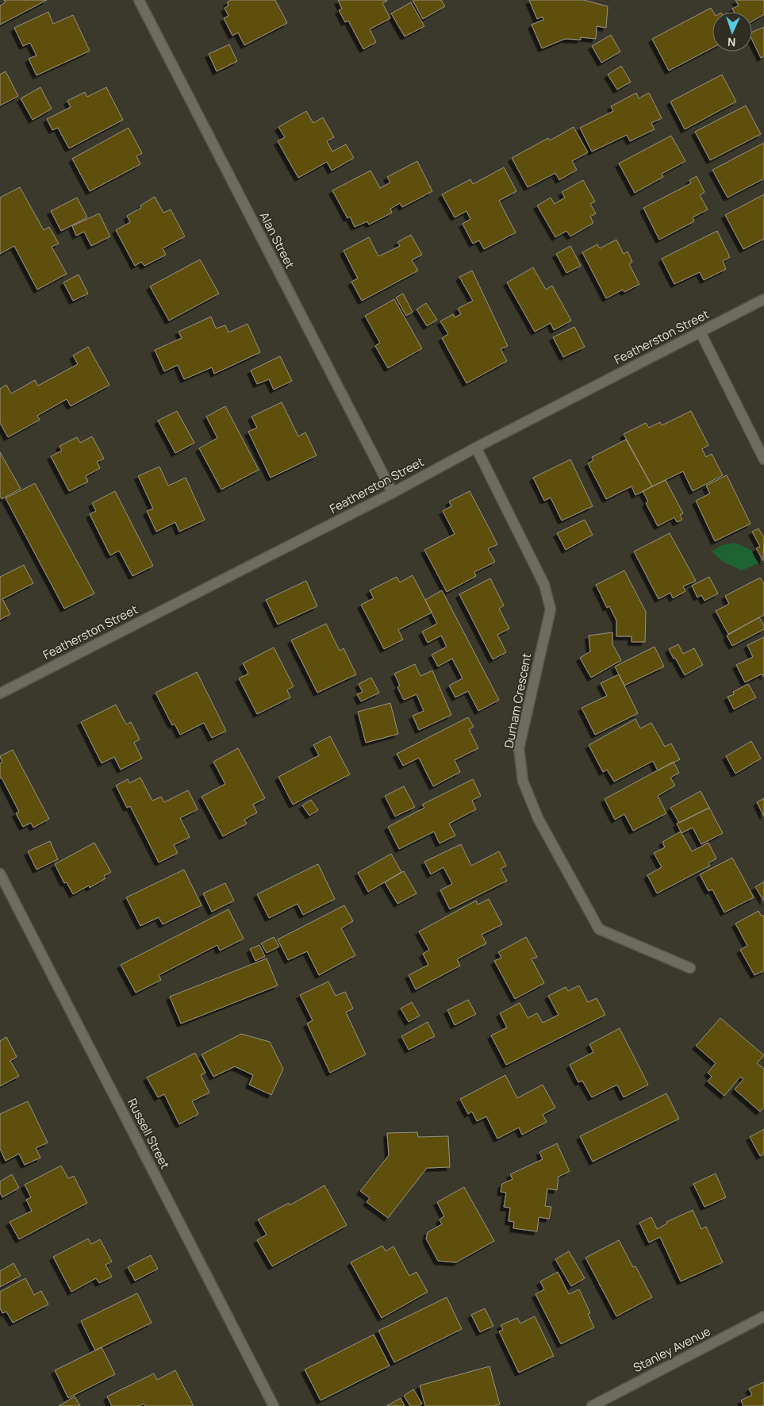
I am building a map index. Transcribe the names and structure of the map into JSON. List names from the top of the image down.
{
  "streets": {
    "street": [
      "Alan Street",
      "Featherston Street",
      "Durham Crescent",
      "Russell Street",
      "Stanley Avenue"
    ]
  },
  "crossings": [
    ["Alan Street", "Featherston Street"],
    ["Featherston Street", "Durham Crescent"]
  ],
  "north": "bottom"
}
